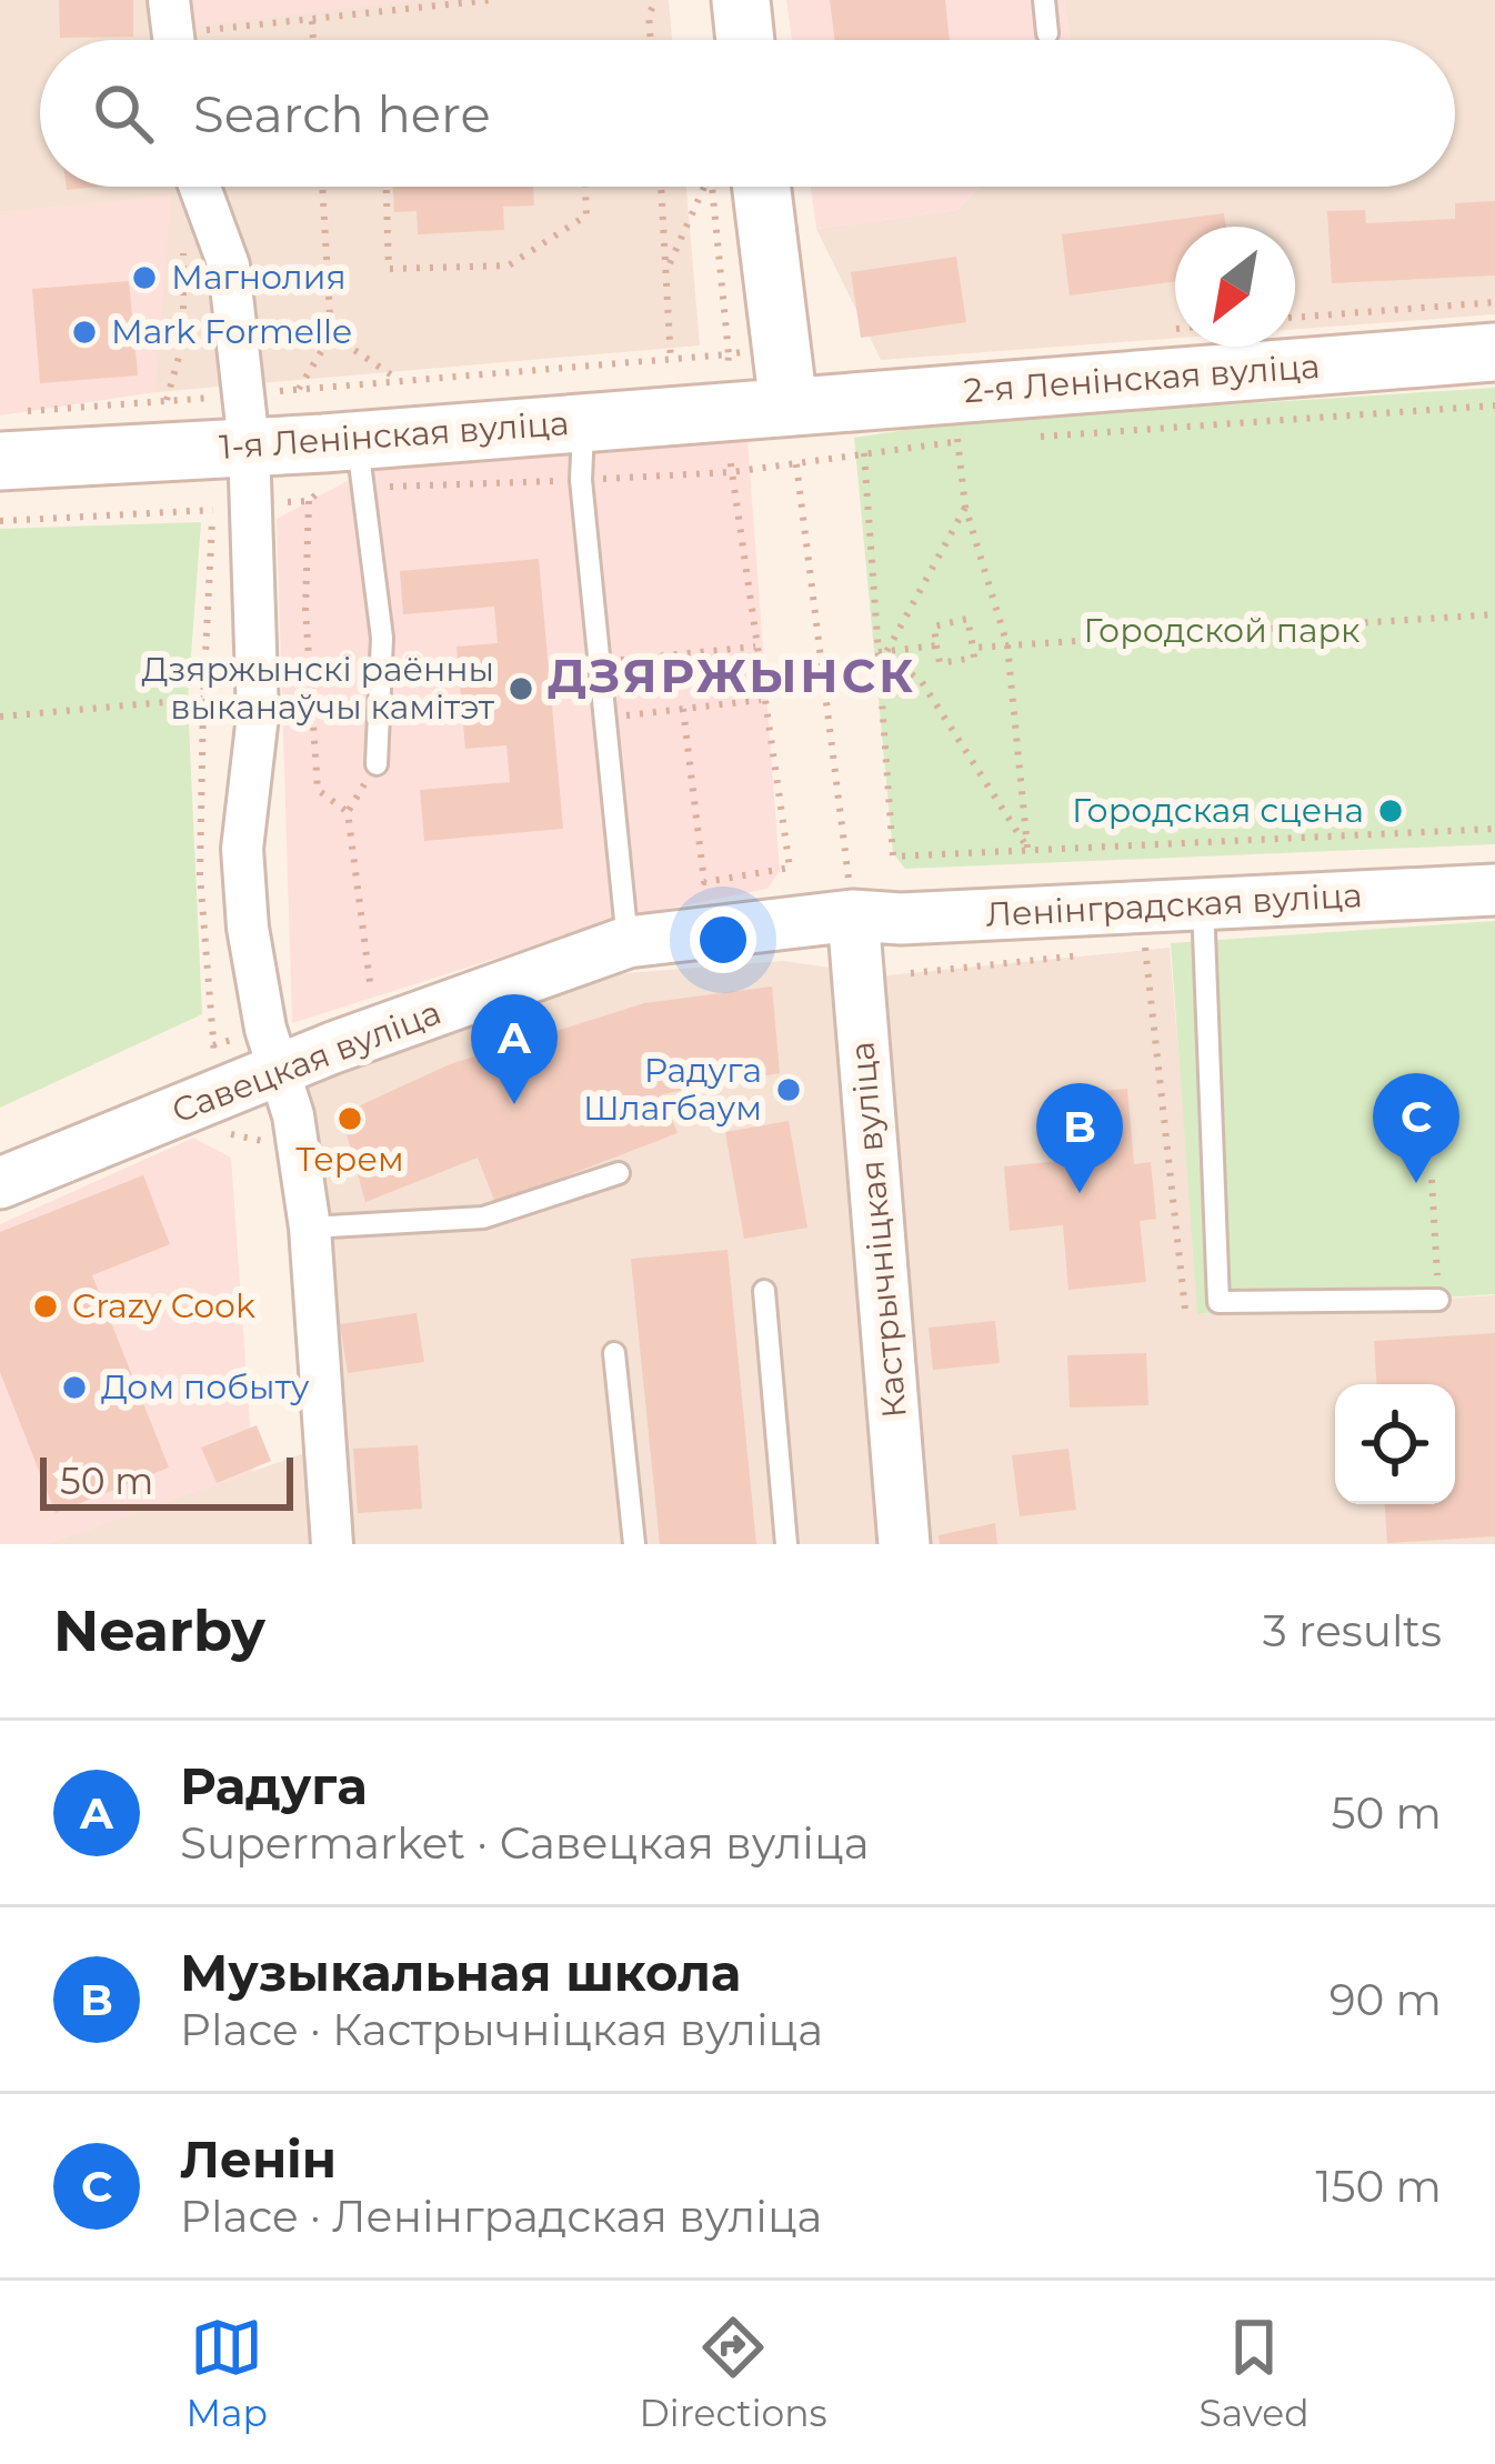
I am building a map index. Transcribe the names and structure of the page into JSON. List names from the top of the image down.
{
  "streets": {
    "main road": ["2-я Ленінская вуліца", "1-я Ленінская вуліца"],
    "street": ["Ленінградская вуліца", "Савецкая вуліца", "Кастрычніцкая вуліца"]
  },
  "crossings": [
    ["2-я Ленінская вуліца", "1-я Ленінская вуліца"],
    ["Ленінградская вуліца", "Савецкая вуліца"],
    ["Ленінградская вуліца", "Кастрычніцкая вуліца"],
    ["Савецкая вуліца", "Кастрычніцкая вуліца"]
  ],
  "districts": ["ДЗЯРЖЫНСК"],
  "parks": ["Городской парк"],
  "places": [
    "Магнолия",
    "Mark Formelle",
    "Дзяржынскі раённы выканаўчы камітэт",
    "Городская сцена",
    "Радуга Шлагбаум",
    "Терем",
    "Crazy Cook",
    "Дом побыту"
  ],
  "scale_bar": "50 m",
  "north": "bottom left",
  "page": {
    "search": "Search here",
    "pins": ["A", "C", "B"],
    "scale": "50 m",
    "heading": ["Nearby", "3 results"],
    "list": [
      {
        "mark": "A",
        "name": "Радуга",
        "note": "Supermarket · Савецкая вуліца",
        "value": "50 m"
      },
      {
        "mark": "B",
        "name": "Музыкальная школа",
        "note": "Place · Кастрычніцкая вуліца",
        "value": "90 m"
      },
      {
        "mark": "C",
        "name": "Ленін",
        "note": "Place · Ленінградская вуліца",
        "value": "150 m"
      }
    ],
    "nav": ["Map", "Directions", "Saved"]
  }
}
